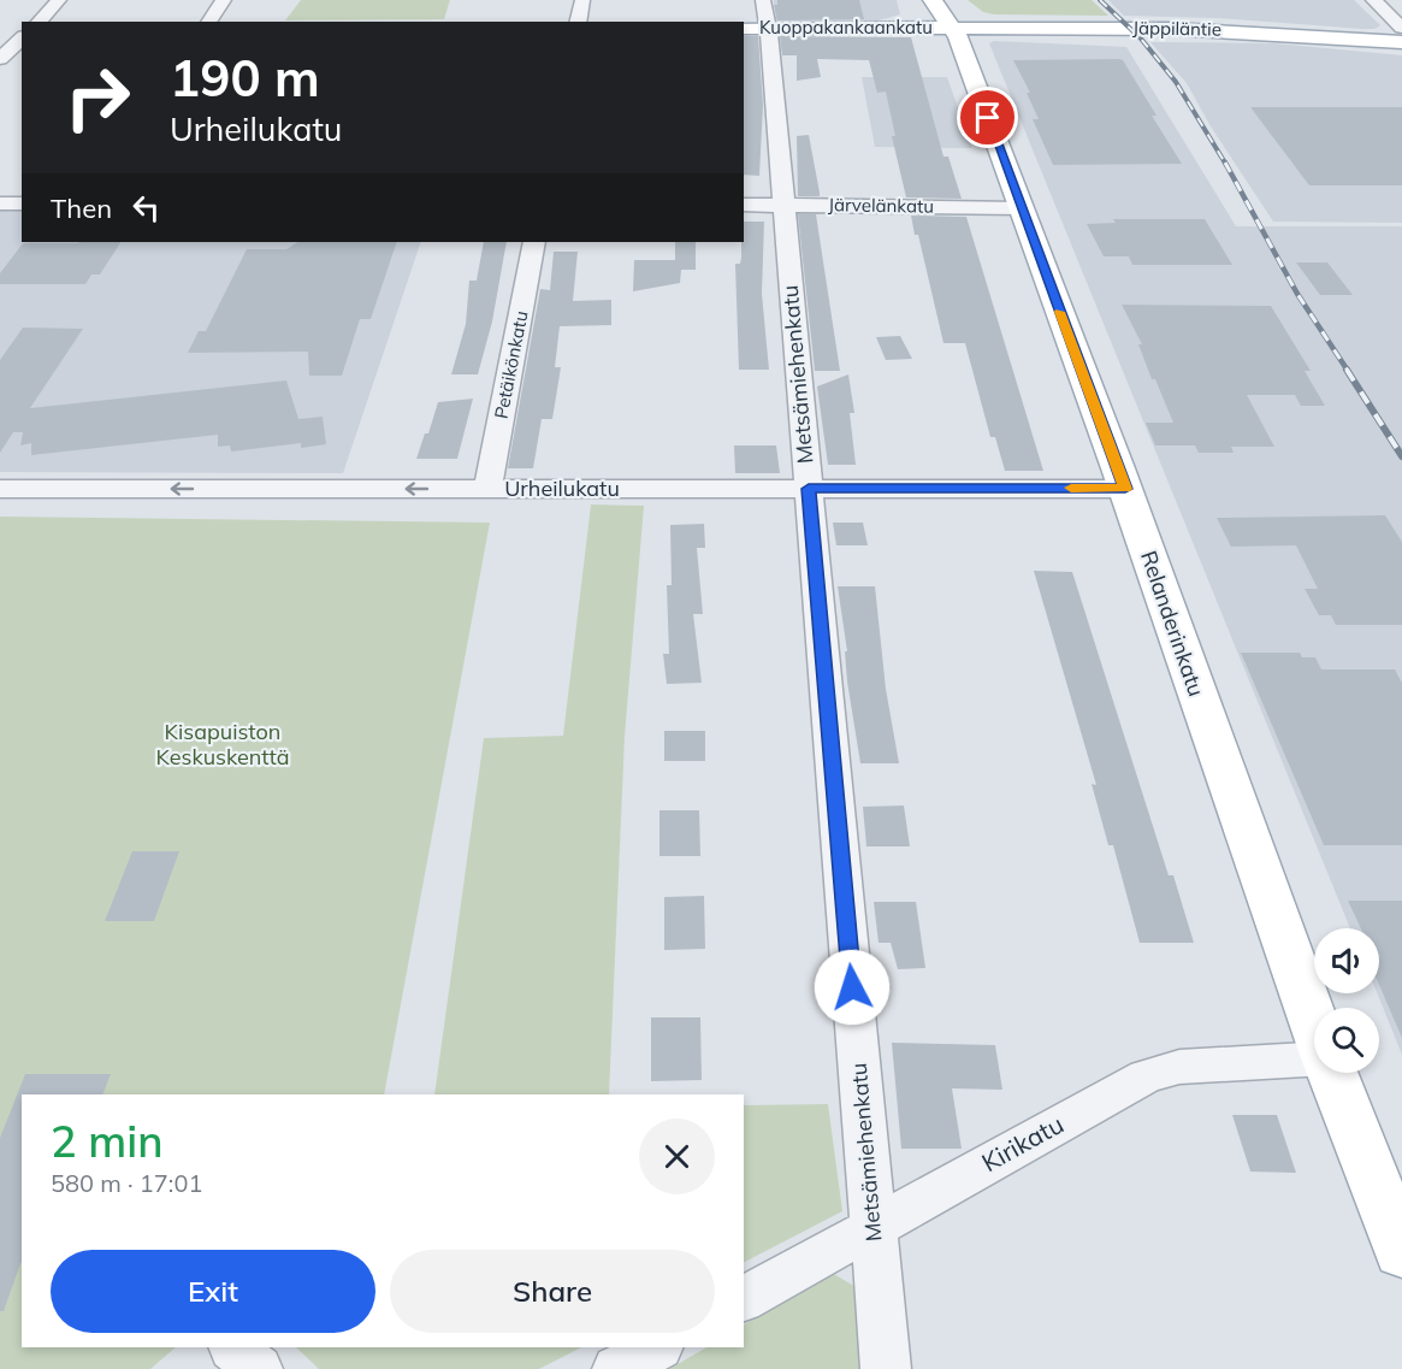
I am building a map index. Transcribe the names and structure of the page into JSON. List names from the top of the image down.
{
  "streets": {
    "main road": ["Kuoppakankaankatu", "Jäppiläntie", "Relanderinkatu"],
    "street": [
      "Järvelänkatu",
      "Petäikönkatu",
      "Metsämiehenkatu",
      "Urheilukatu",
      "Kirikatu"
    ]
  },
  "crossings": [
    ["Kuoppakankaankatu", "Jäppiläntie"],
    ["Kuoppakankaankatu", "Metsämiehenkatu"],
    ["Kuoppakankaankatu", "Relanderinkatu"],
    ["Jäppiläntie", "Relanderinkatu"],
    ["Järvelänkatu", "Metsämiehenkatu"],
    ["Järvelänkatu", "Relanderinkatu"],
    ["Petäikönkatu", "Urheilukatu"],
    ["Metsämiehenkatu", "Urheilukatu"],
    ["Metsämiehenkatu", "Kirikatu"],
    ["Urheilukatu", "Relanderinkatu"]
  ],
  "one_way": ["Urheilukatu"],
  "parks": ["Kisapuiston Keskuskenttä"],
  "page": {
    "turn": ["190 m", "Urheilukatu"],
    "then": "Then",
    "heading": ["2 min", "580 m · 17:01"],
    "buttons": ["Exit", "Share"]
  }
}
